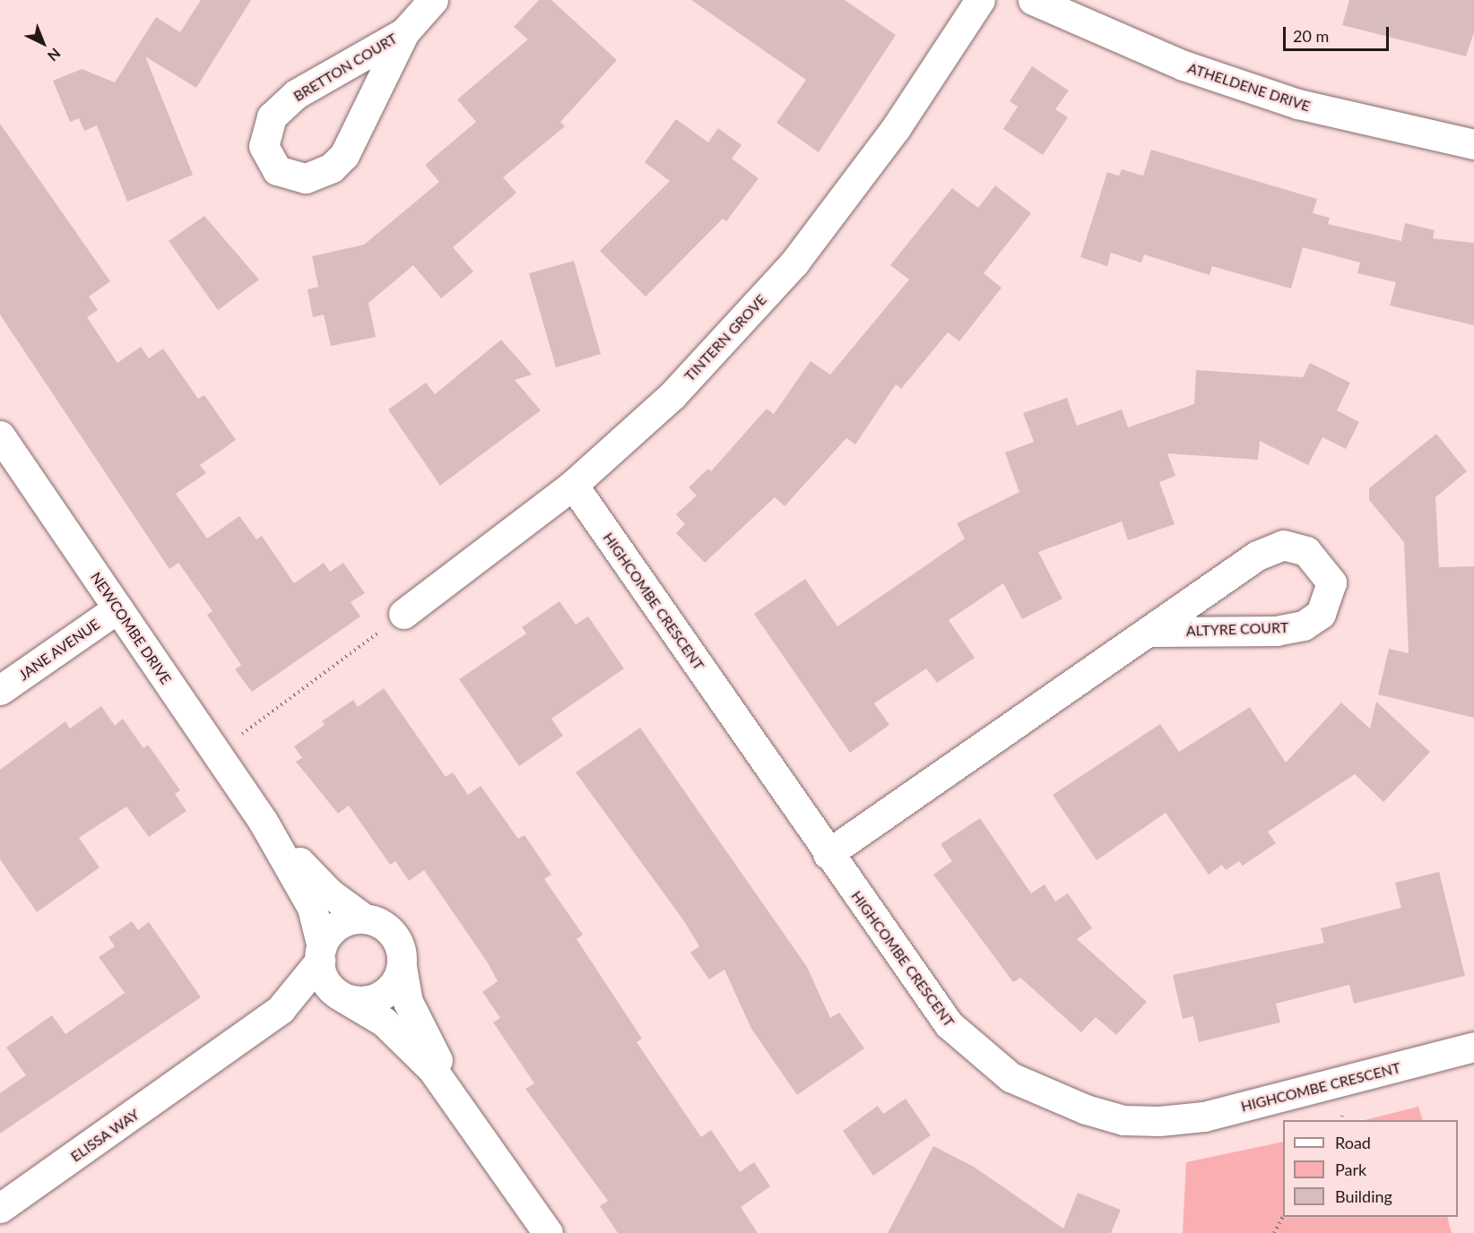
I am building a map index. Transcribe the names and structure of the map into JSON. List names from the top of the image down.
{
  "streets": {
    "street": [
      "BRETTON COURT",
      "ATHELDENE DRIVE",
      "TINTERN GROVE",
      "HIGHCOMBE CRESCENT",
      "NEWCOMBE DRIVE",
      "ALTYRE COURT",
      "JANE AVENUE",
      "ELISSA WAY"
    ]
  },
  "crossings": [
    ["TINTERN GROVE", "HIGHCOMBE CRESCENT"],
    ["HIGHCOMBE CRESCENT", "ALTYRE COURT"],
    ["NEWCOMBE DRIVE", "JANE AVENUE"],
    ["NEWCOMBE DRIVE", "ELISSA WAY"]
  ],
  "legend": ["Road", "Park", "Building"],
  "scale_bar": "20 m",
  "north": "bottom right"
}
